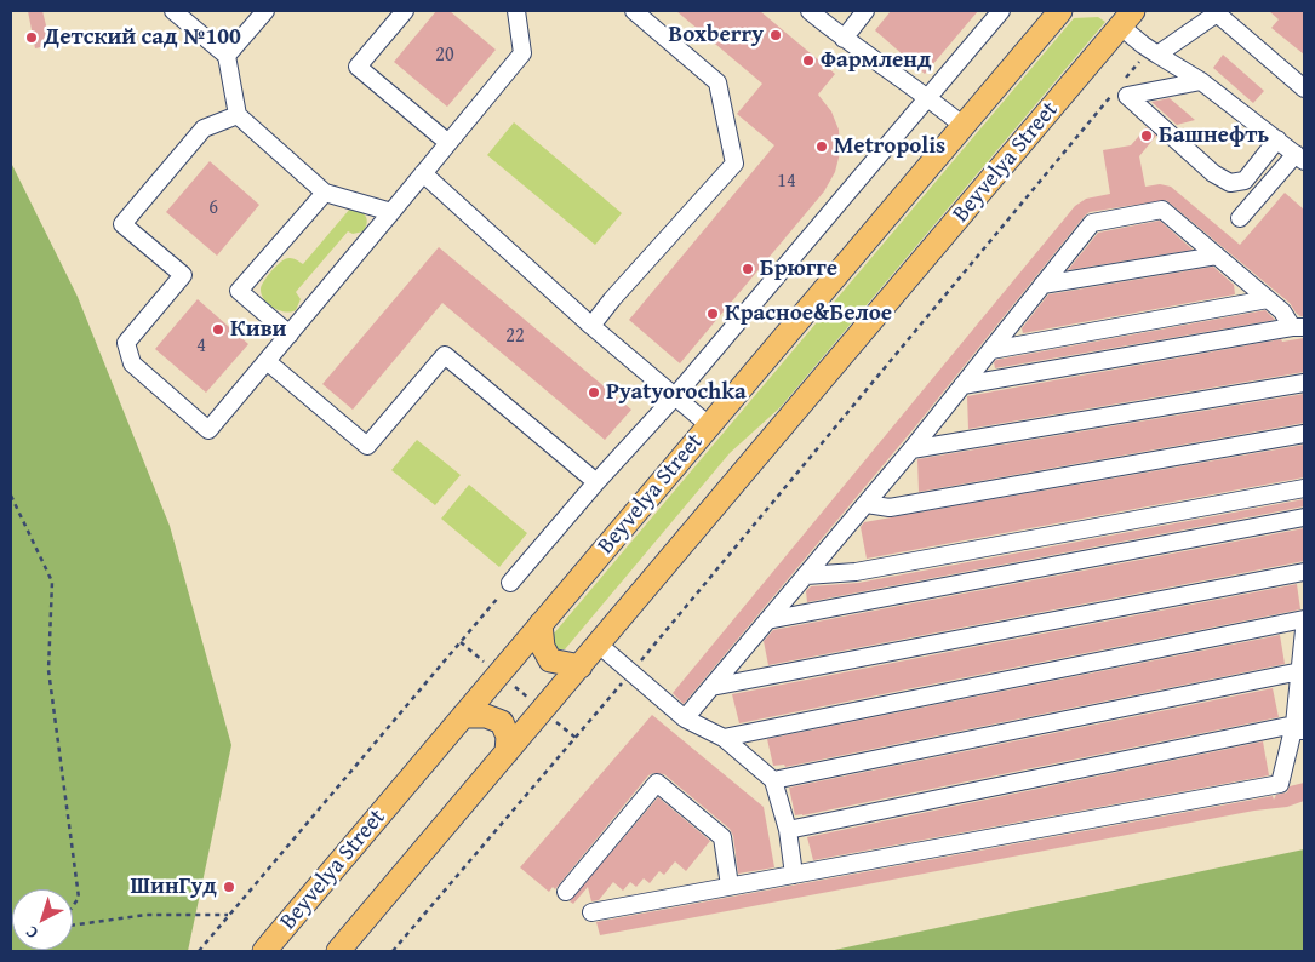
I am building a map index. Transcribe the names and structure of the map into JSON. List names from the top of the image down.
{
  "streets": {
    "main road": ["Beyvelya Street"]
  },
  "places": [
    "Boxberry",
    "Детский сад №100",
    "Фармленд",
    "Башнефть",
    "Metropolis",
    "Брюгге",
    "Красное&Белое",
    "Киви",
    "Pyatyorochka",
    "ШинГуд"
  ],
  "house_numbers": [
    "20",
    "14",
    "6",
    "22",
    "4"
  ],
  "north": "bottom left"
}
